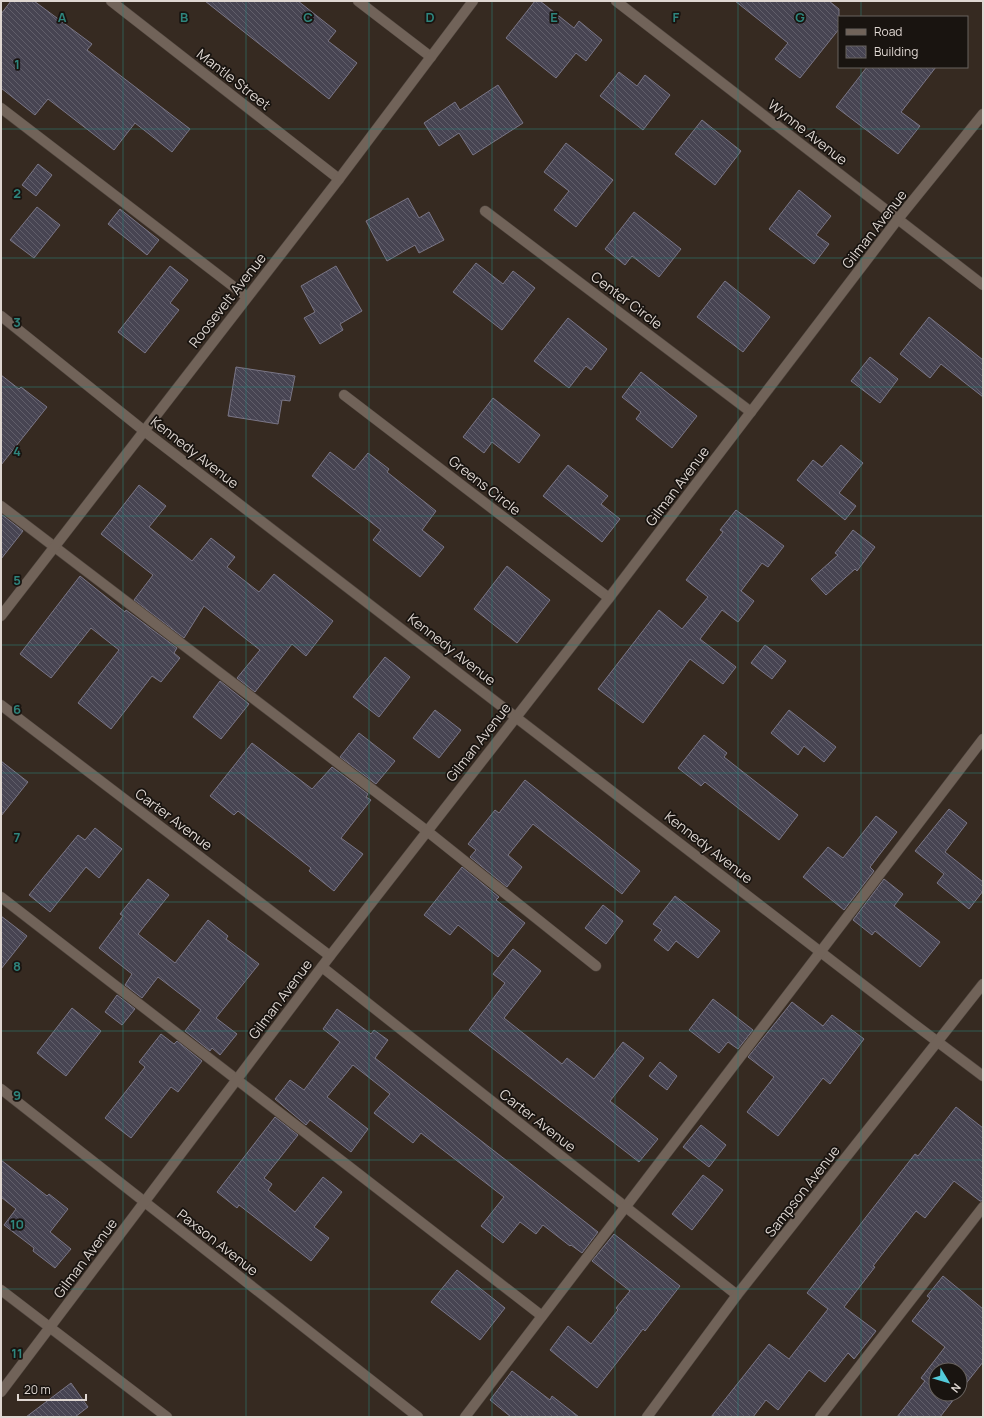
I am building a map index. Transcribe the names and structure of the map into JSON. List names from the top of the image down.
{
  "streets": {
    "street": [
      "Mantle Street",
      "Wynne Avenue",
      "Gilman Avenue",
      "Roosevelt Avenue",
      "Center Circle",
      "Kennedy Avenue",
      "Greens Circle",
      "Carter Avenue",
      "Sampson Avenue",
      "Paxson Avenue"
    ]
  },
  "crossings": [
    ["Mantle Street", "Roosevelt Avenue"],
    ["Wynne Avenue", "Gilman Avenue"],
    ["Gilman Avenue", "Center Circle"],
    ["Gilman Avenue", "Kennedy Avenue"],
    ["Gilman Avenue", "Greens Circle"],
    ["Gilman Avenue", "Carter Avenue"],
    ["Gilman Avenue", "Paxson Avenue"],
    ["Roosevelt Avenue", "Kennedy Avenue"],
    ["Kennedy Avenue", "Sampson Avenue"],
    ["Carter Avenue", "Sampson Avenue"]
  ],
  "legend": ["Road", "Building"],
  "scale_bar": "20 m",
  "north": "bottom right",
  "grid": {
    "columns": [
      "A",
      "B",
      "C",
      "D",
      "E",
      "F",
      "G"
    ],
    "rows": [
      "1",
      "2",
      "3",
      "4",
      "5",
      "6",
      "7",
      "8",
      "9",
      "10",
      "11"
    ]
  }
}
